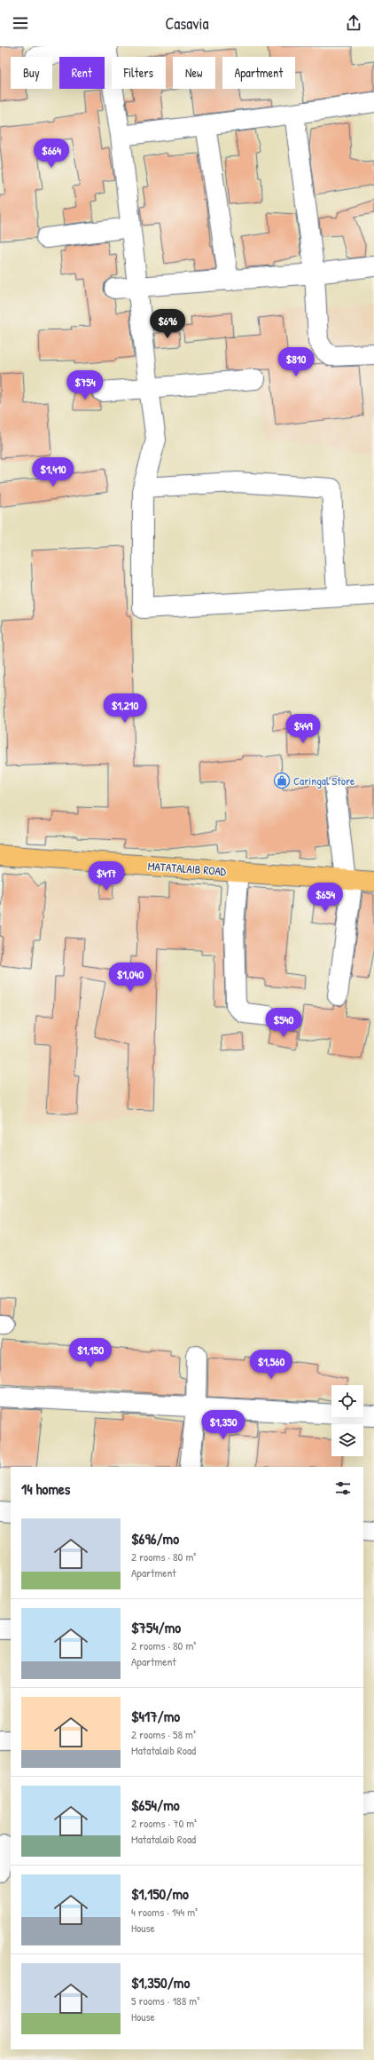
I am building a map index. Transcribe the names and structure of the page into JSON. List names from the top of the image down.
{
  "streets": {
    "main road": ["MATATALAIB ROAD"]
  },
  "places": {
    "shop": ["Caringal Store"]
  },
  "page": {
    "header": "Casavia",
    "chip": [
      "Buy",
      "Rent",
      "Filters",
      "New",
      "Apartment"
    ],
    "price": [
      "$664",
      "$696",
      "$810",
      "$754",
      "$1,410",
      "$1,210",
      "$449",
      "$417",
      "$654",
      "$1,040",
      "$540",
      "$1,150",
      "$1,560",
      "$1,350"
    ],
    "heading": "14 homes",
    "list": [
      {
        "name": "$696/mo",
        "note": "2 rooms · 80 m² · Apartment"
      },
      {
        "name": "$754/mo",
        "note": "2 rooms · 80 m² · Apartment"
      },
      {
        "name": "$417/mo",
        "note": "2 rooms · 58 m² · Matatalaib Road"
      },
      {
        "name": "$654/mo",
        "note": "2 rooms · 70 m² · Matatalaib Road"
      },
      {
        "name": "$1,150/mo",
        "note": "4 rooms · 144 m² · House"
      },
      {
        "name": "$1,350/mo",
        "note": "5 rooms · 188 m² · House"
      }
    ]
  }
}
